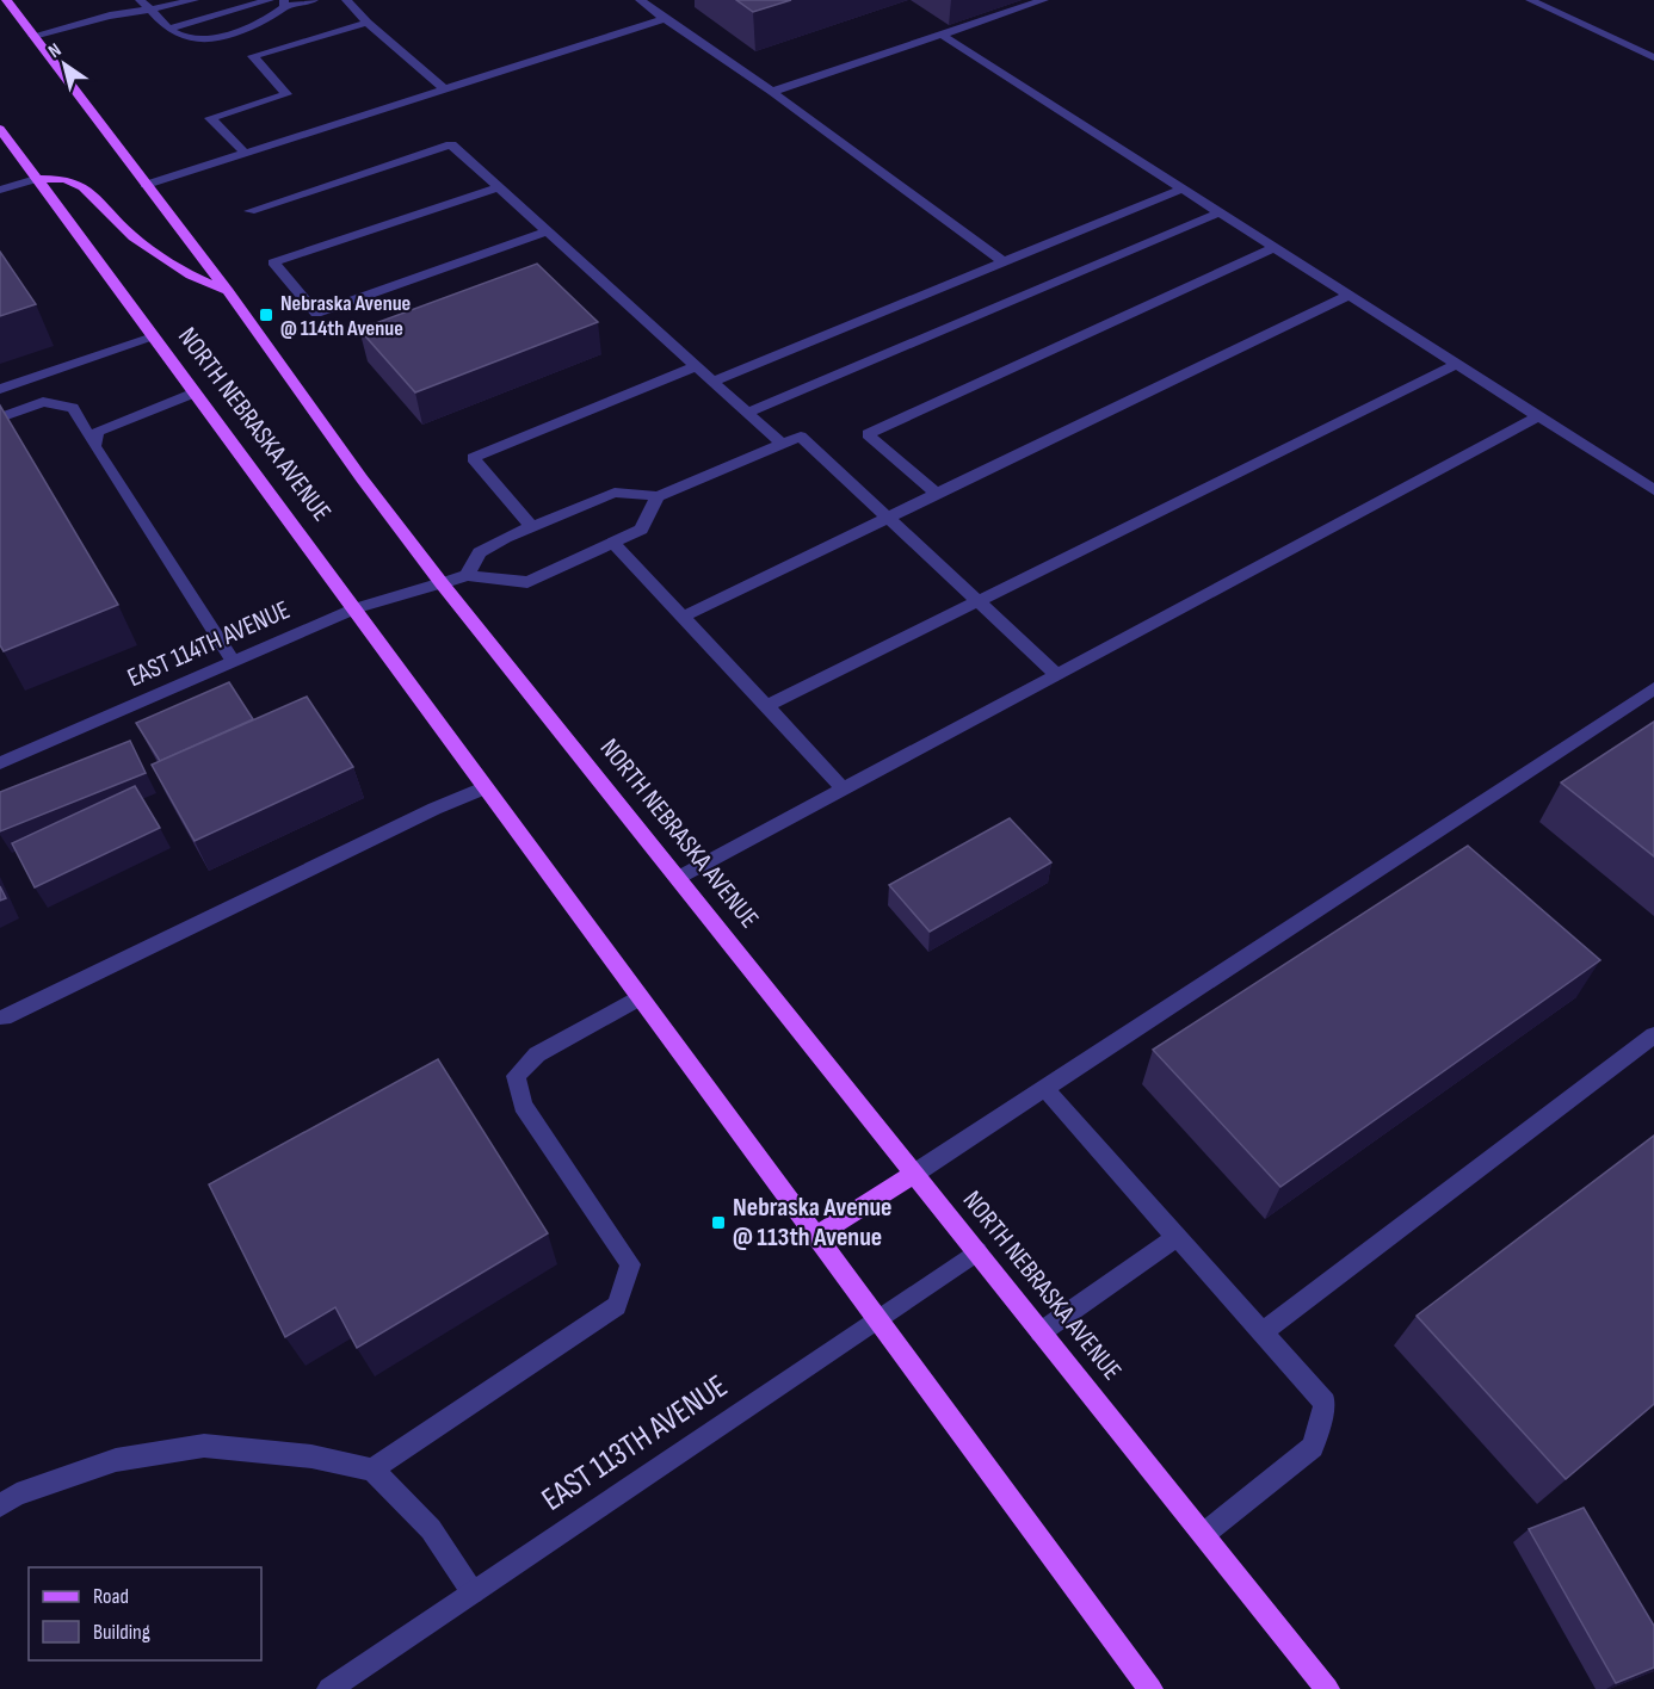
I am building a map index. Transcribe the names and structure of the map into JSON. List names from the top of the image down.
{
  "streets": {
    "main road": ["NORTH NEBRASKA AVENUE"],
    "street": ["EAST 114TH AVENUE", "EAST 113TH AVENUE"]
  },
  "crossings": [
    ["NORTH NEBRASKA AVENUE", "EAST 114TH AVENUE"],
    ["NORTH NEBRASKA AVENUE", "EAST 113TH AVENUE"]
  ],
  "places": {
    "transit": ["Nebraska Avenue @ 114th Avenue", "Nebraska Avenue @ 113th Avenue"]
  },
  "legend": ["Road", "Building"],
  "north": "top left"
}
